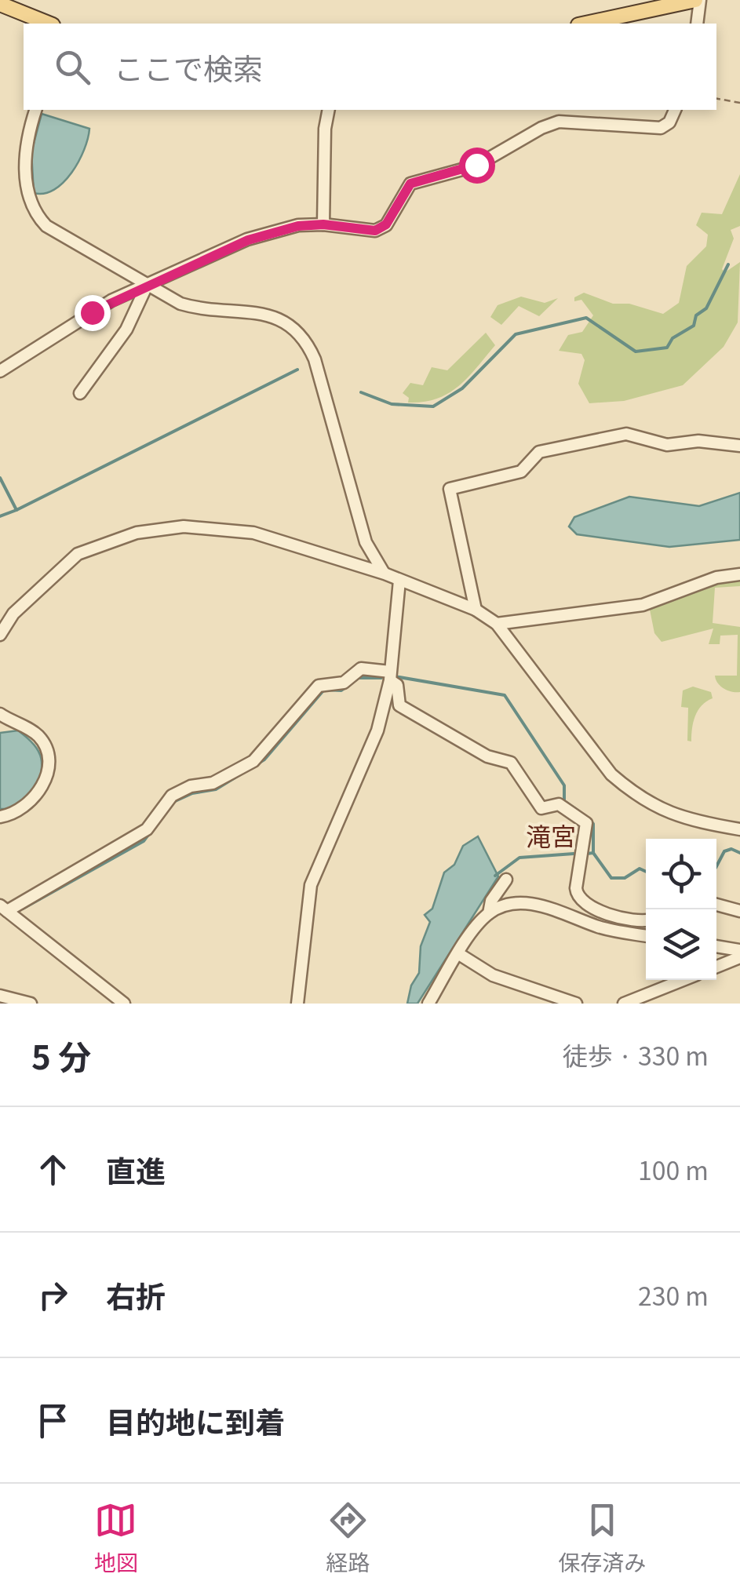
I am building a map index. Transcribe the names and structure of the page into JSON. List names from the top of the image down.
{
  "districts": ["滝宮"],
  "page": {
    "search": "ここで検索",
    "heading": ["5 分", "徒歩 · 330 m"],
    "list": [
      ["直進", "100 m"],
      ["右折", "230 m"],
      "目的地に到着"
    ],
    "nav": ["地図", "経路", "保存済み"]
  }
}
